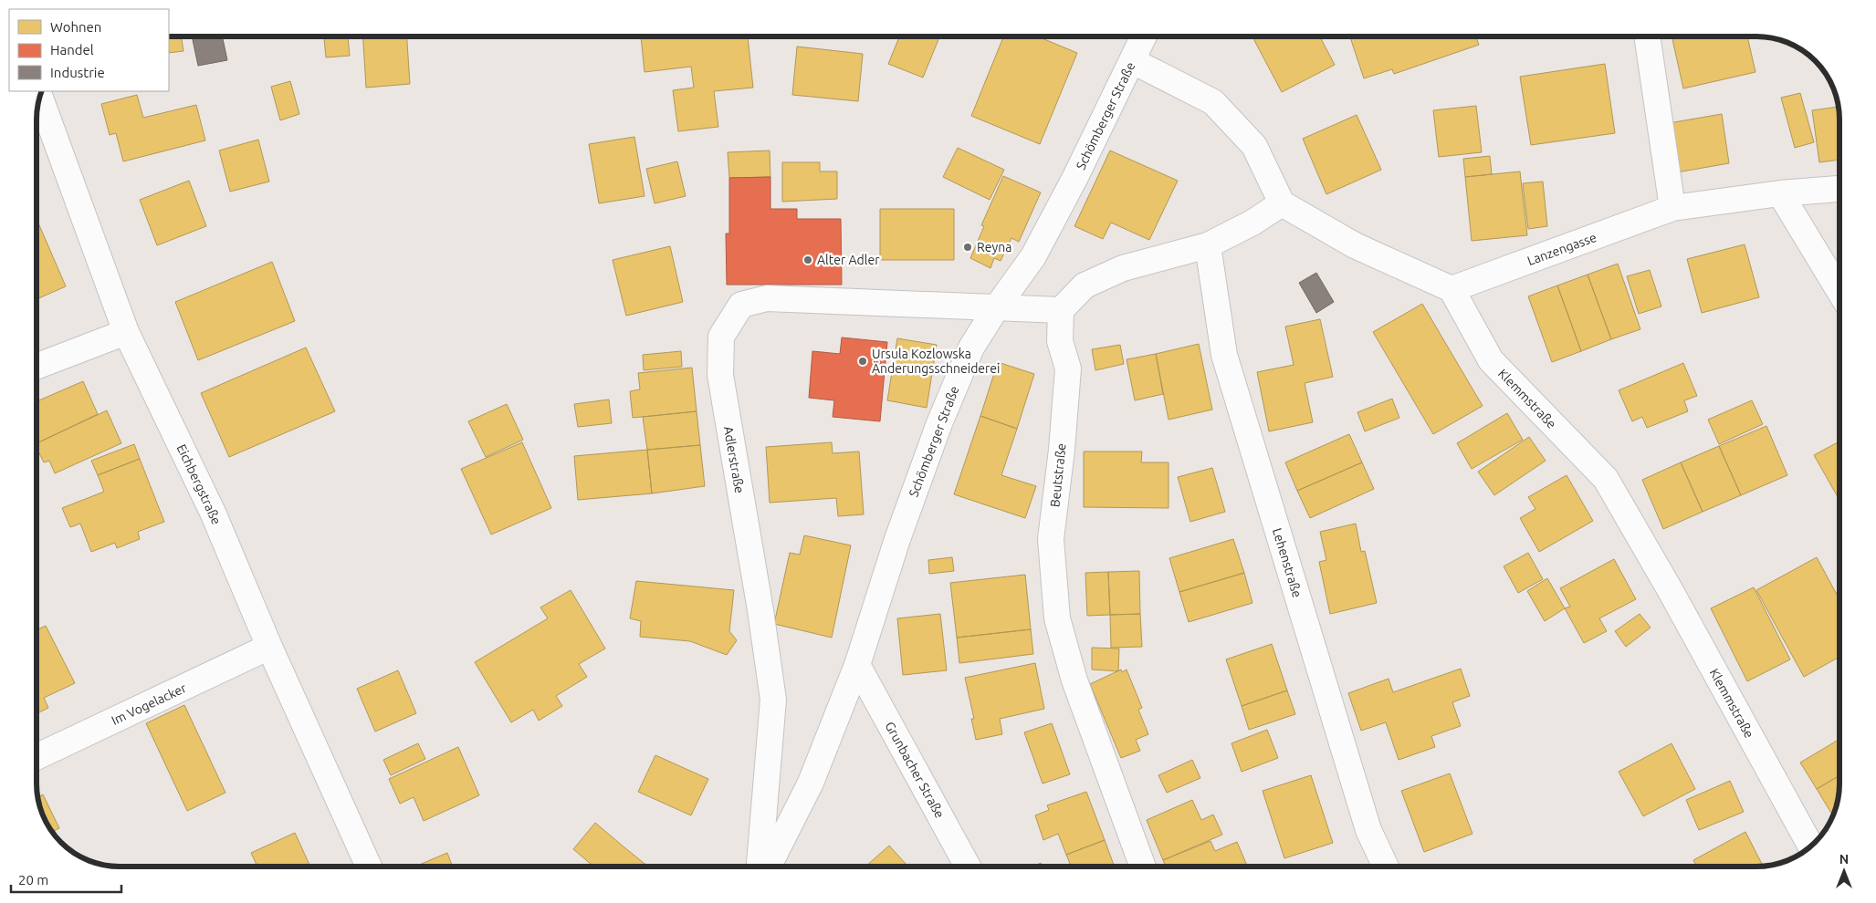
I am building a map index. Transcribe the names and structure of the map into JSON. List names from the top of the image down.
{
  "streets": {
    "street": [
      "Schömberger Straße",
      "Lanzengasse",
      "Klemmstraße",
      "Adlerstraße",
      "Beutstraße",
      "Eichbergstraße",
      "Lehenstraße",
      "Im Vogelacker",
      "Grunbacher Straße"
    ]
  },
  "crossings": [
    ["Schömberger Straße", "Adlerstraße"],
    ["Schömberger Straße", "Grunbacher Straße"],
    ["Lanzengasse", "Klemmstraße"],
    ["Adlerstraße", "Beutstraße"],
    ["Eichbergstraße", "Im Vogelacker"]
  ],
  "places": ["Reyna", "Alter Adler", "Ursula Kozlowska Änderungsschneiderei"],
  "legend": ["Wohnen", "Handel", "Industrie"],
  "scale_bar": "20 m",
  "north": "top"
}
